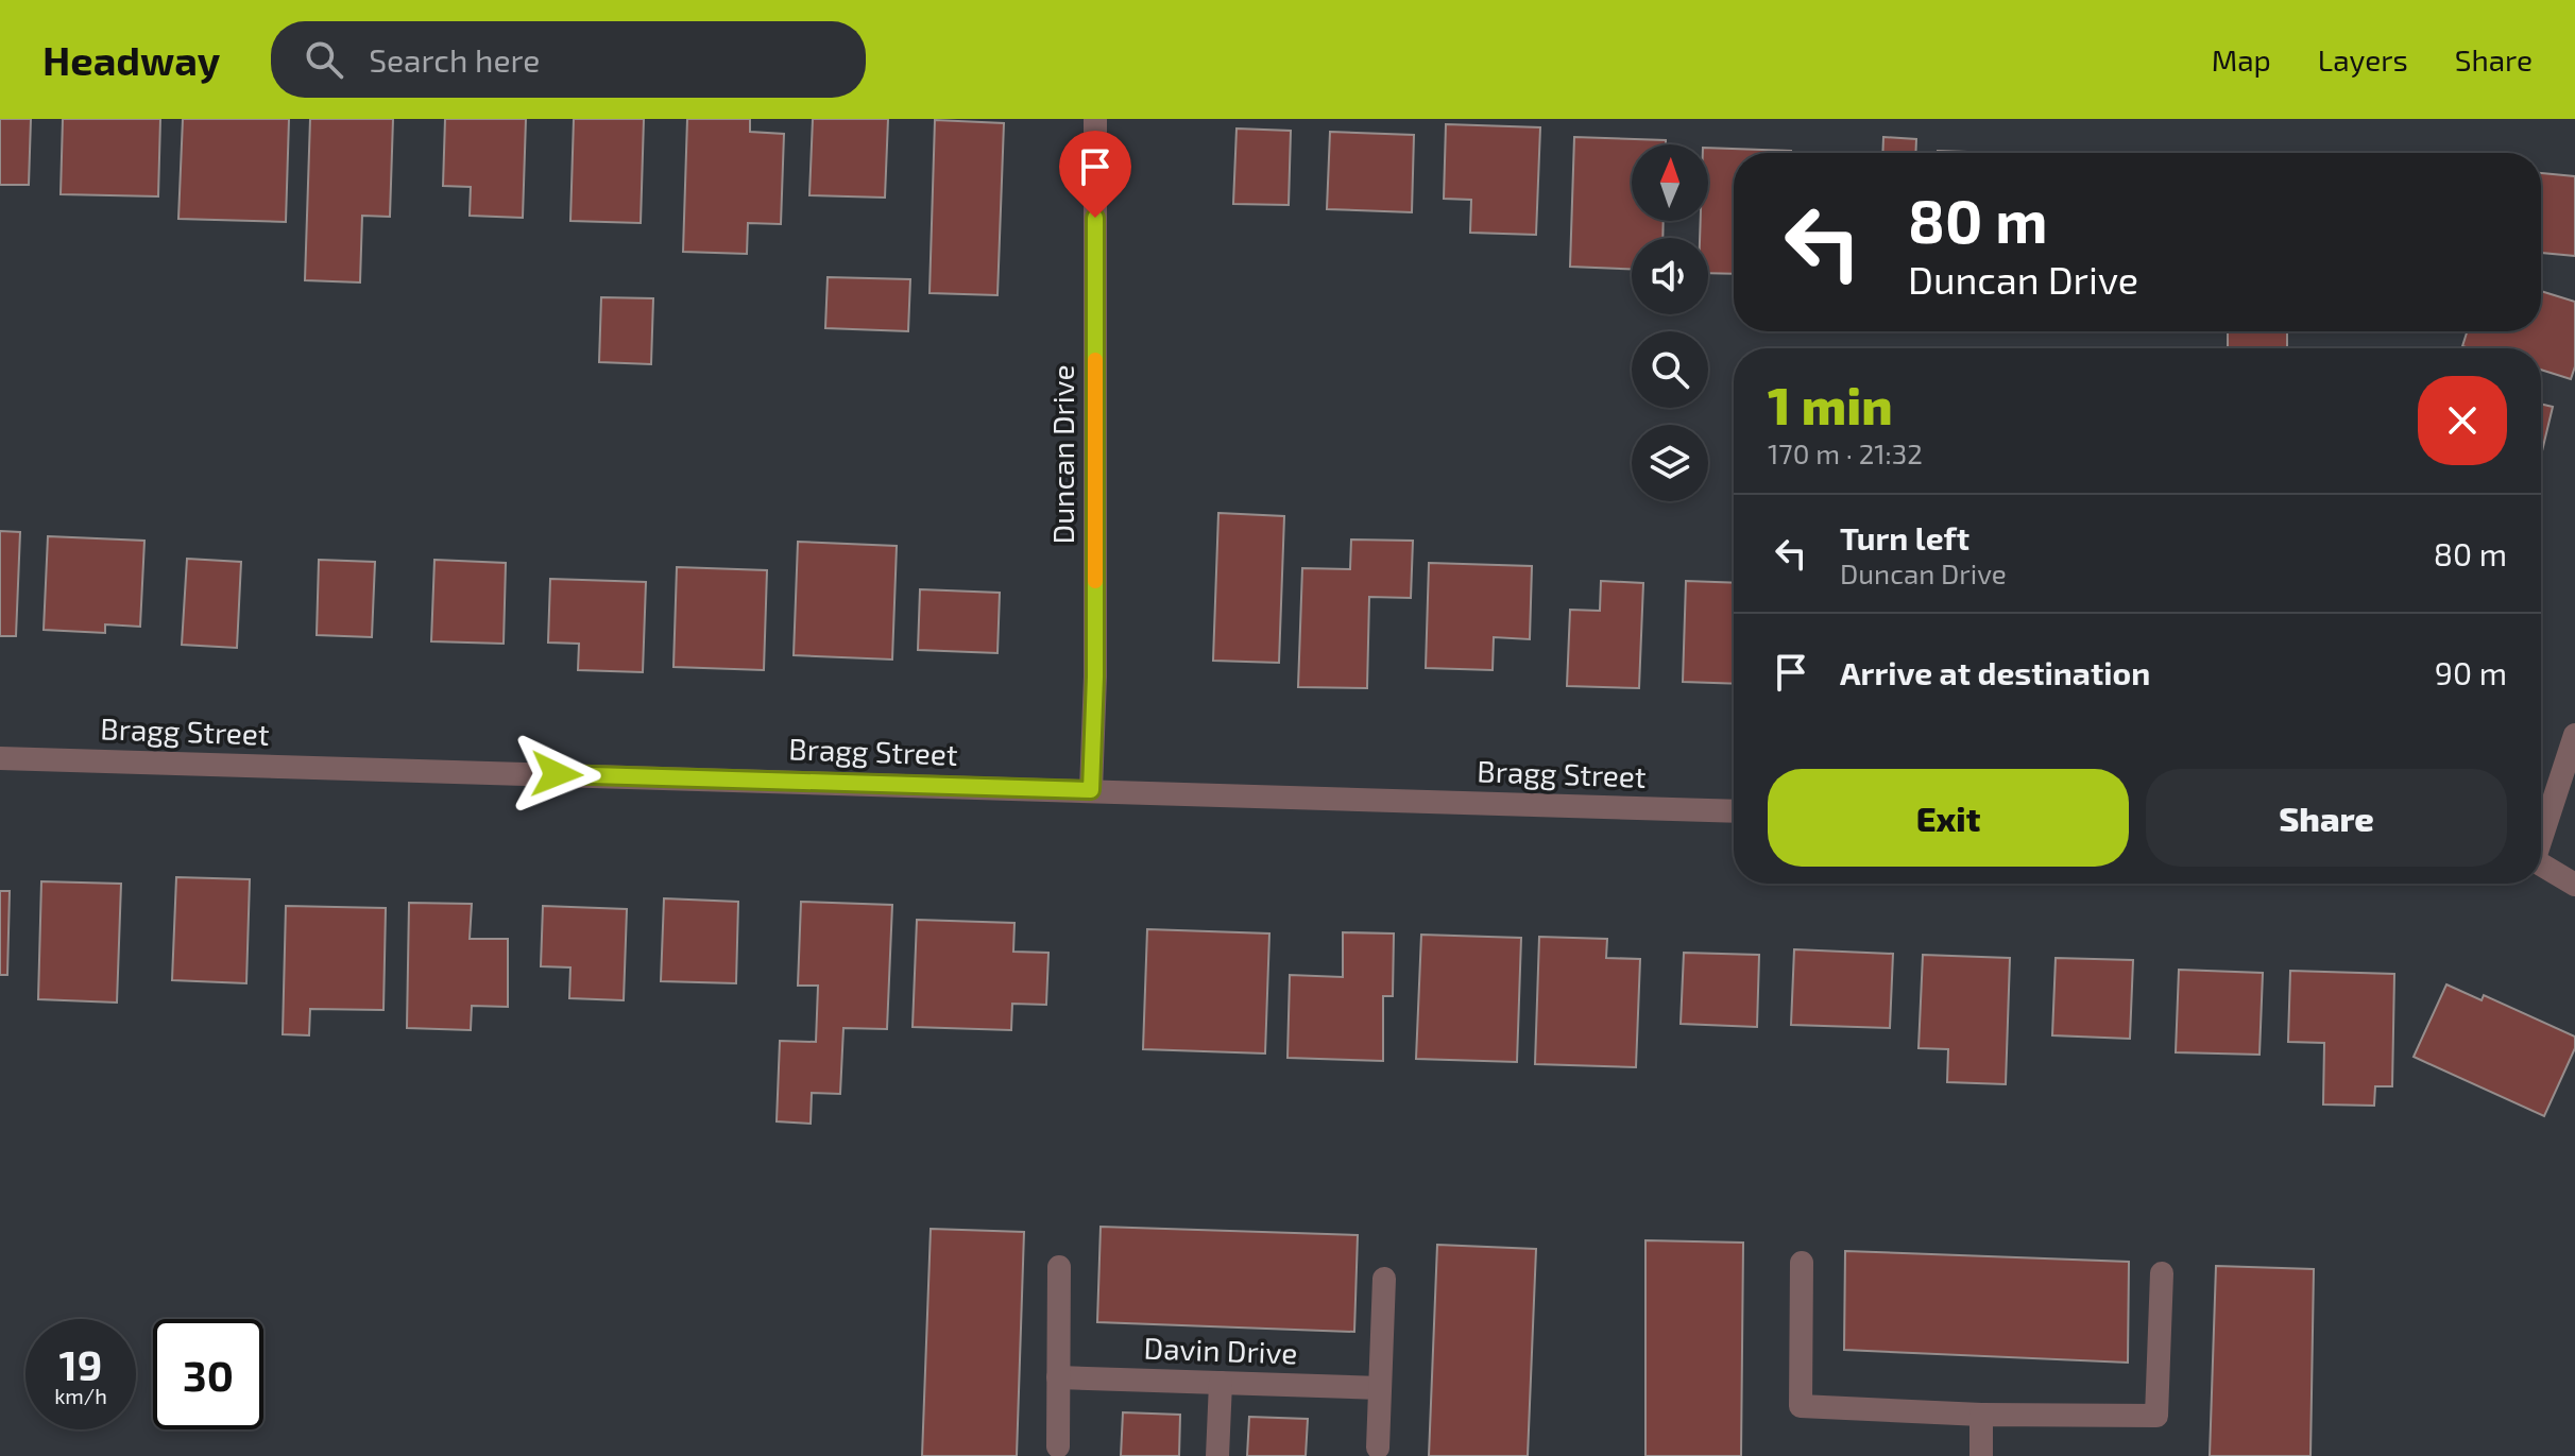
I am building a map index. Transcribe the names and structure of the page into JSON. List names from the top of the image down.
{
  "streets": {
    "street": ["Duncan Drive", "Bragg Street", "Davin Drive"]
  },
  "crossings": [
    ["Duncan Drive", "Bragg Street"]
  ],
  "north": "top",
  "page": {
    "header": "Headway",
    "search": "Search here",
    "nav": ["Map", "Layers", "Share"],
    "turn": ["80 m", "Duncan Drive"],
    "heading": ["1 min", "170 m · 21:32"],
    "list": [
      {
        "name": "Turn left",
        "note": "Duncan Drive",
        "value": "80 m"
      },
      {
        "name": "Arrive at destination",
        "value": "90 m"
      }
    ],
    "buttons": ["Exit", "Share"],
    "speed": "19 km/h",
    "limit": "30"
  }
}
